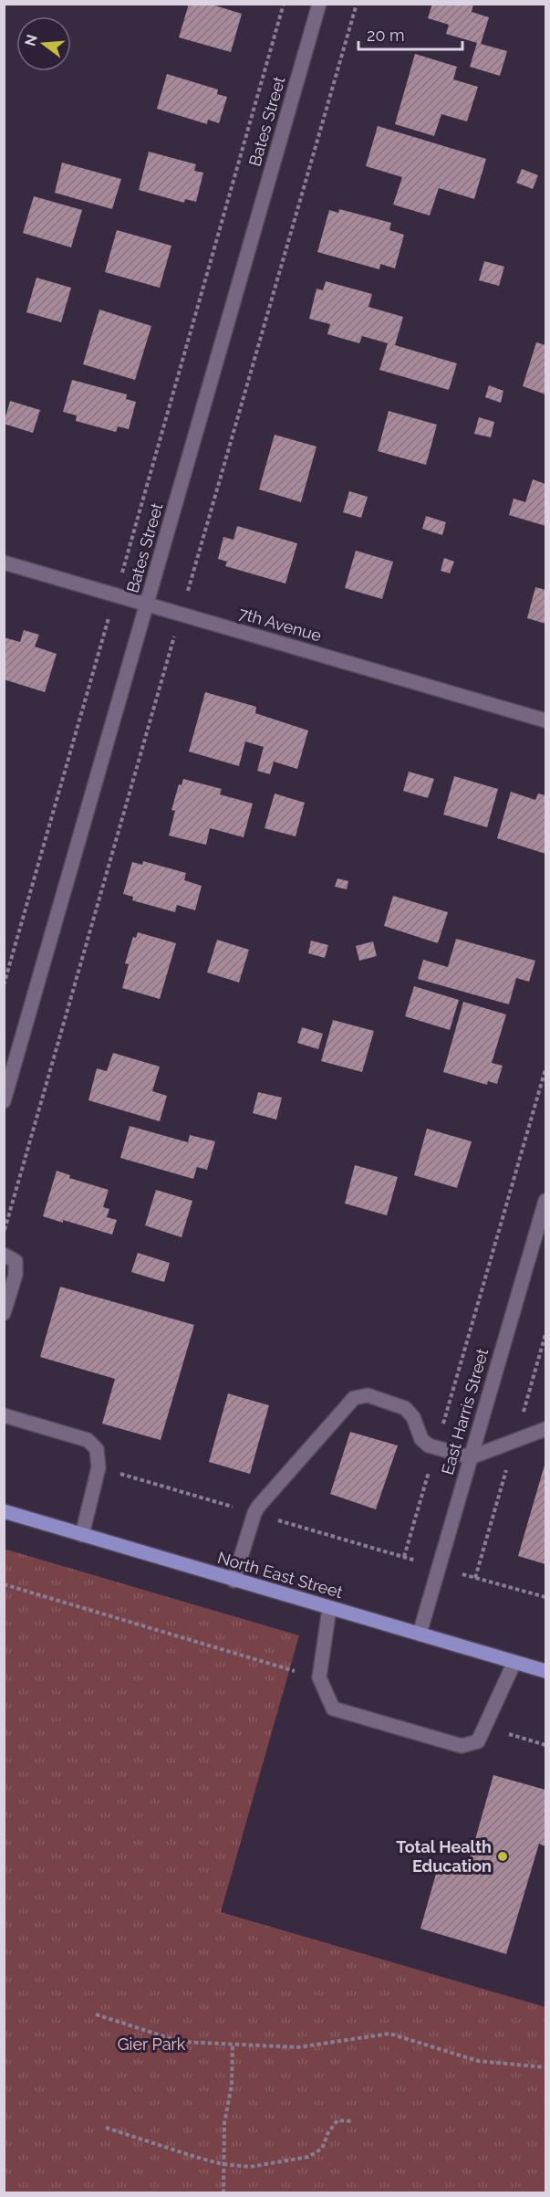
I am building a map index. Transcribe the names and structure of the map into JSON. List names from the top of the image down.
{
  "streets": {
    "main road": ["North East Street"],
    "street": ["Bates Street", "7th Avenue", "East Harris Street"]
  },
  "crossings": [
    ["Bates Street", "7th Avenue"],
    ["East Harris Street", "North East Street"]
  ],
  "parks": ["Gier Park"],
  "places": ["Total Health Education"],
  "scale_bar": "20 m",
  "north": "left"
}
